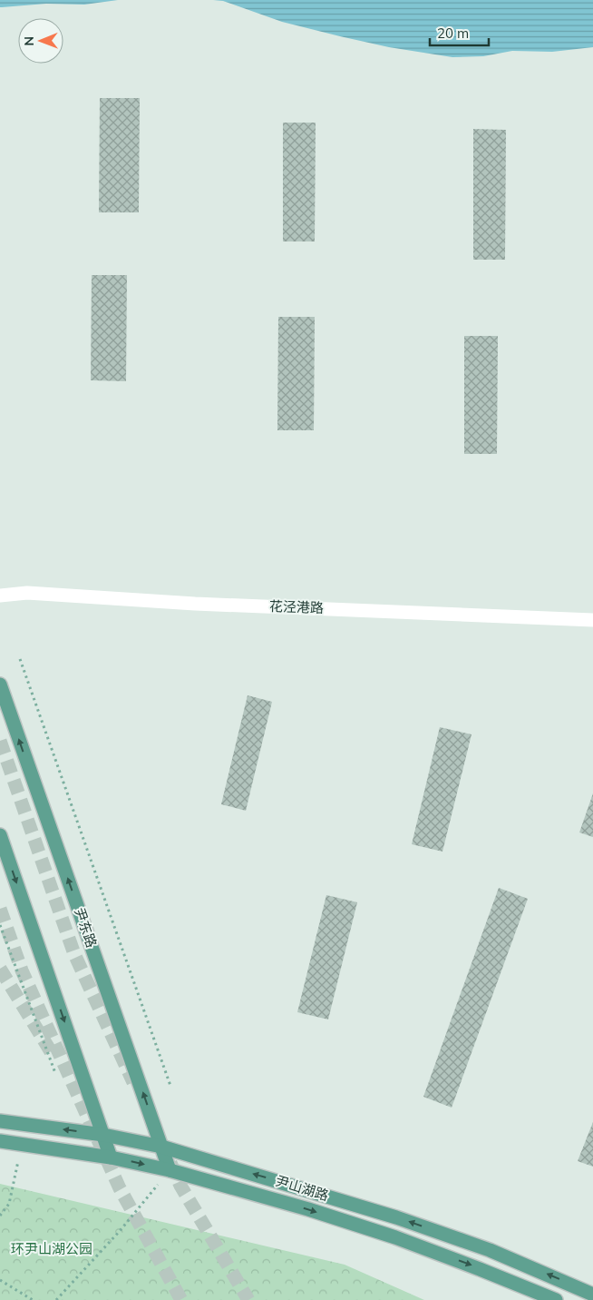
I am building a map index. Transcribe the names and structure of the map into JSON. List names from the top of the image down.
{
  "streets": {
    "main road": ["尹东路", "尹山湖路"],
    "street": ["花泾港路"]
  },
  "crossings": [
    ["尹东路", "尹山湖路"]
  ],
  "parks": ["环尹山湖公园"],
  "scale_bar": "20 m",
  "north": "left"
}
